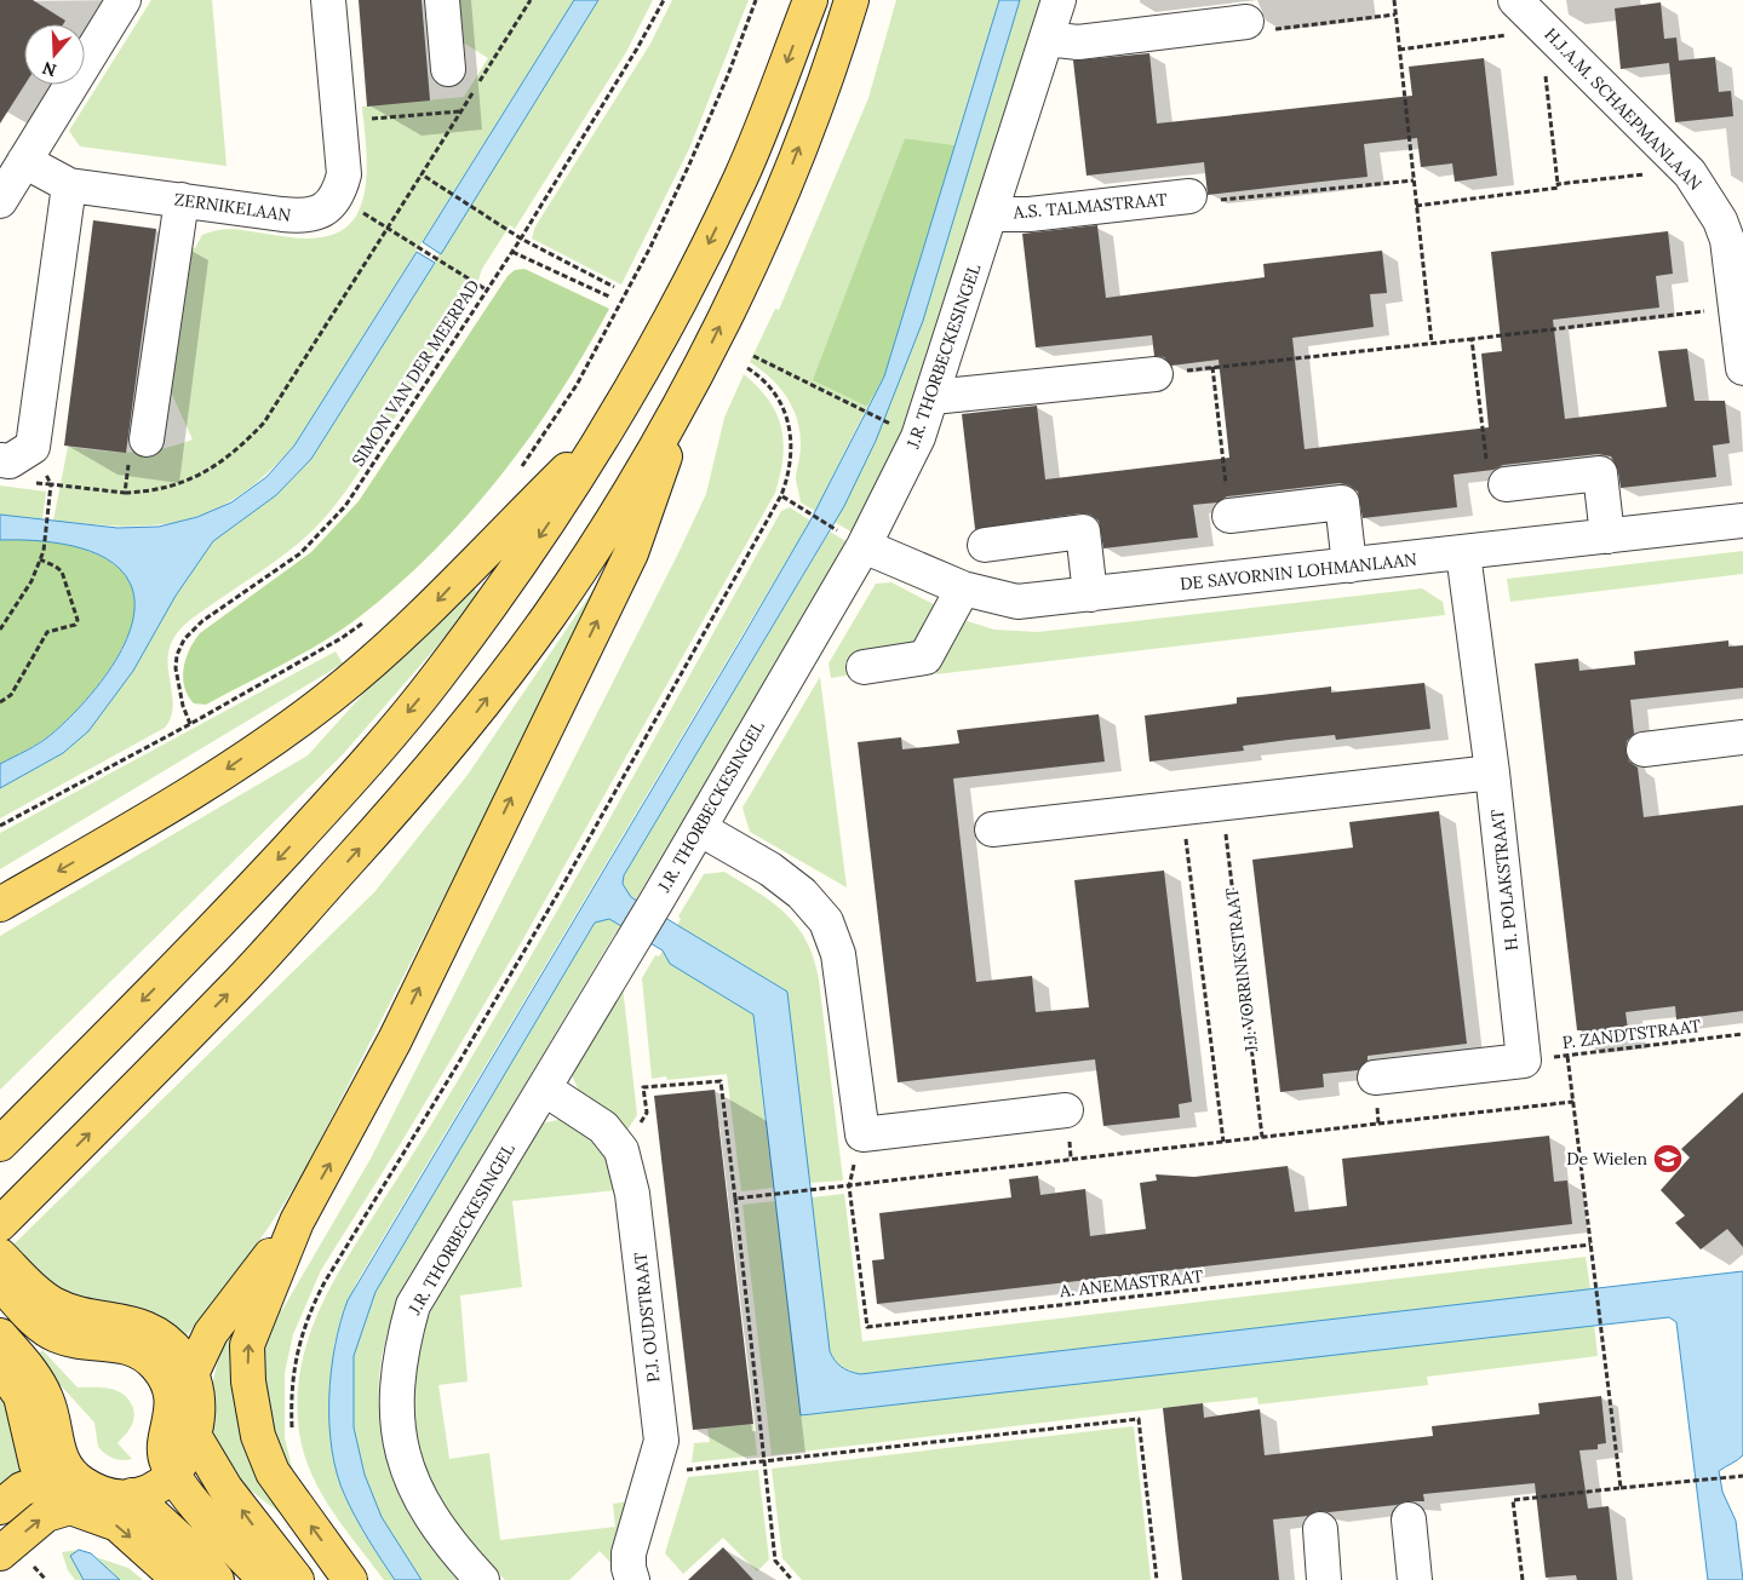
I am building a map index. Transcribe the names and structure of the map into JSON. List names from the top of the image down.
{
  "streets": {
    "street": [
      "H.J.A.M. SCHAEPMANLAAN",
      "A.S. TALMASTRAAT",
      "ZERNIKELAAN",
      "J.R. THORBECKESINGEL",
      "DE SAVORNIN LOHMANLAAN",
      "H. POLAKSTRAAT",
      "P.J. OUDSTRAAT"
    ],
    "path": [
      "SIMON VAN DER MEERPAD",
      "J.J. VORRINKSTRAAT",
      "P. ZANDTSTRAAT",
      "A. ANEMASTRAAT"
    ]
  },
  "crossings": [
    ["A.S. TALMASTRAAT", "J.R. THORBECKESINGEL"],
    ["J.R. THORBECKESINGEL", "DE SAVORNIN LOHMANLAAN"],
    ["J.R. THORBECKESINGEL", "P.J. OUDSTRAAT"],
    ["DE SAVORNIN LOHMANLAAN", "H. POLAKSTRAAT"],
    ["H. POLAKSTRAAT", "P. ZANDTSTRAAT"]
  ],
  "places": {
    "school or university": ["De Wielen"]
  },
  "north": "bottom"
}
